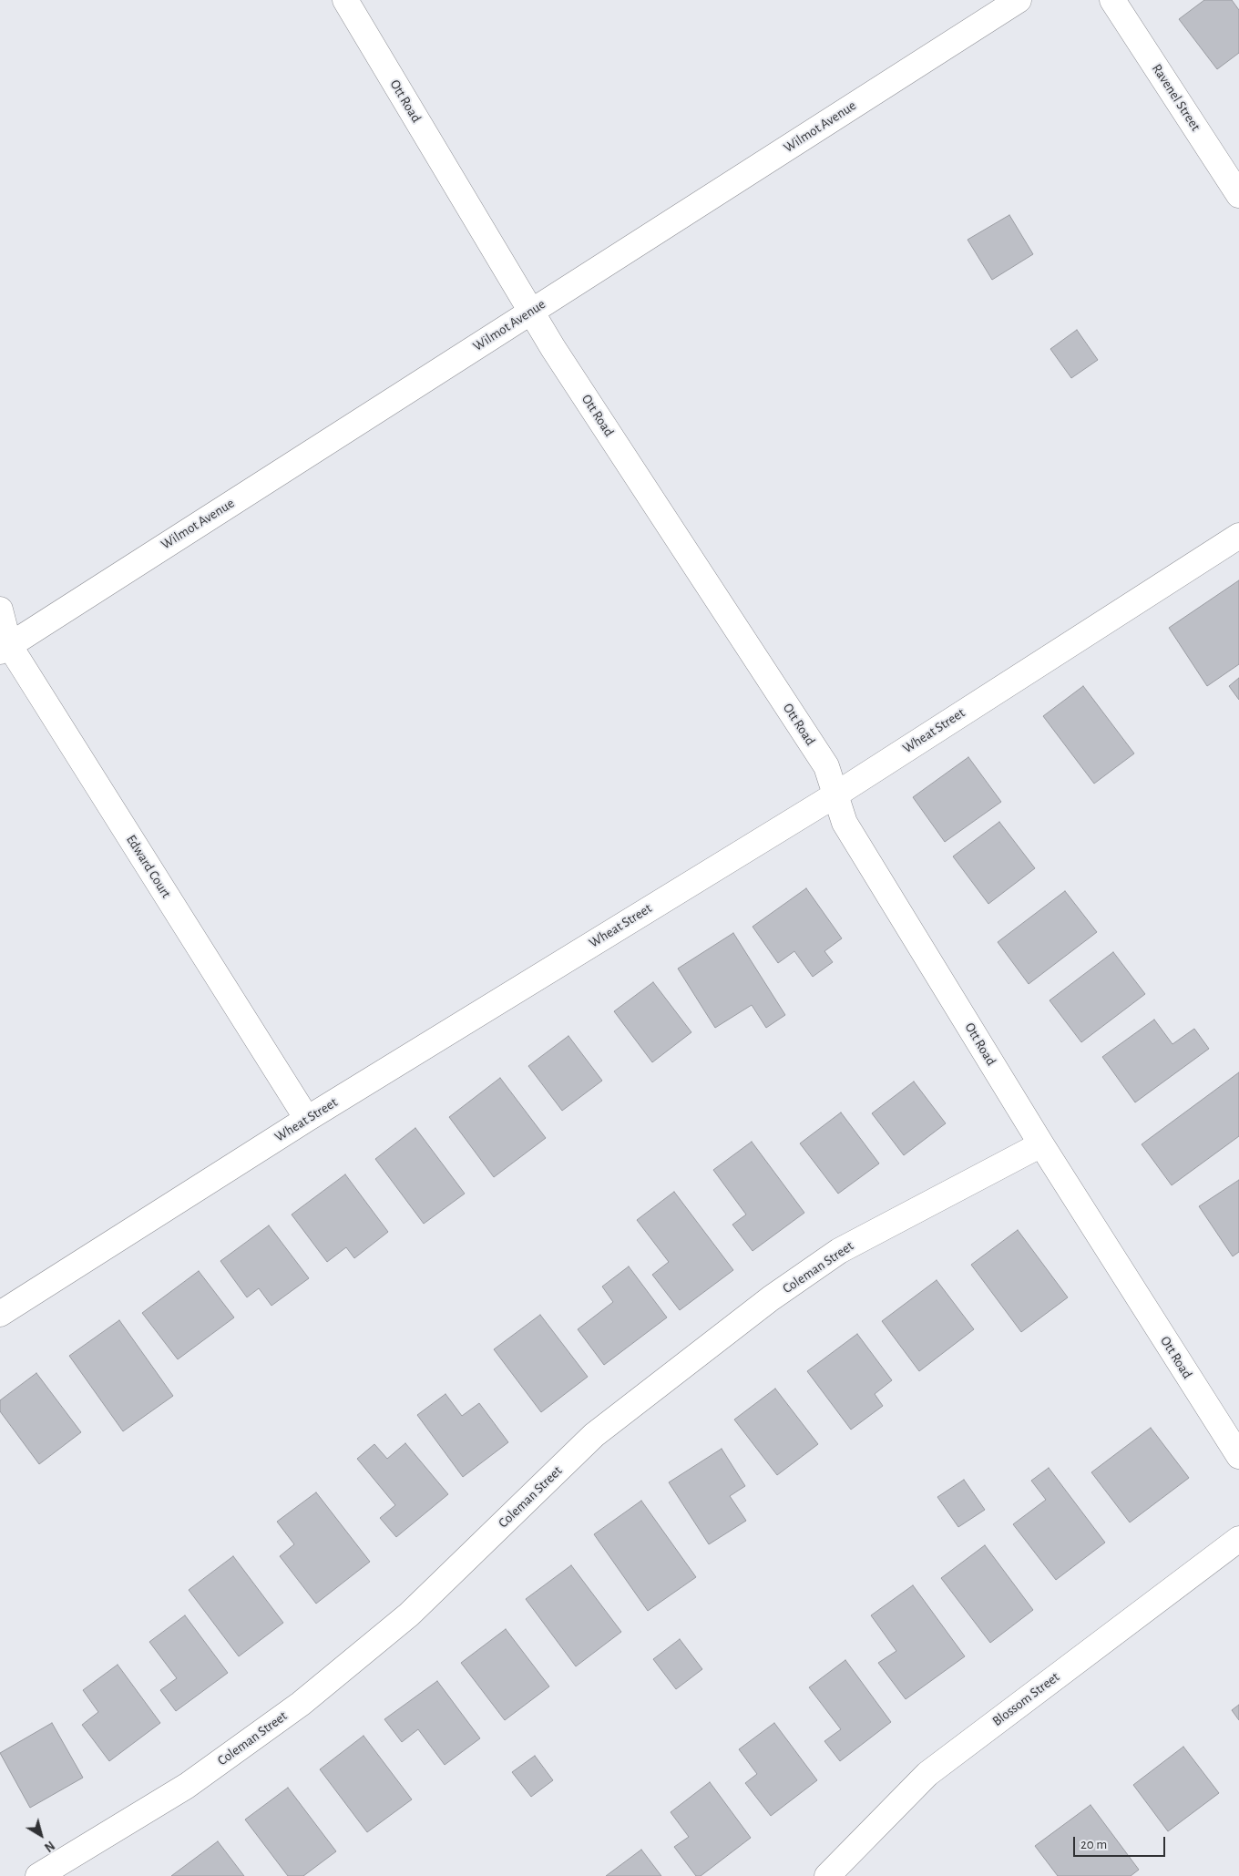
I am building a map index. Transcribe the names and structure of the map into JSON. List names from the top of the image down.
{
  "streets": {
    "street": [
      "Ravenel Street",
      "Ott Road",
      "Wilmot Avenue",
      "Wheat Street",
      "Edward Court",
      "Coleman Street",
      "Blossom Street"
    ]
  },
  "crossings": [
    ["Ott Road", "Wilmot Avenue"],
    ["Ott Road", "Wheat Street"],
    ["Ott Road", "Coleman Street"],
    ["Wilmot Avenue", "Edward Court"],
    ["Wheat Street", "Edward Court"]
  ],
  "scale_bar": "20 m",
  "north": "bottom right"
}
